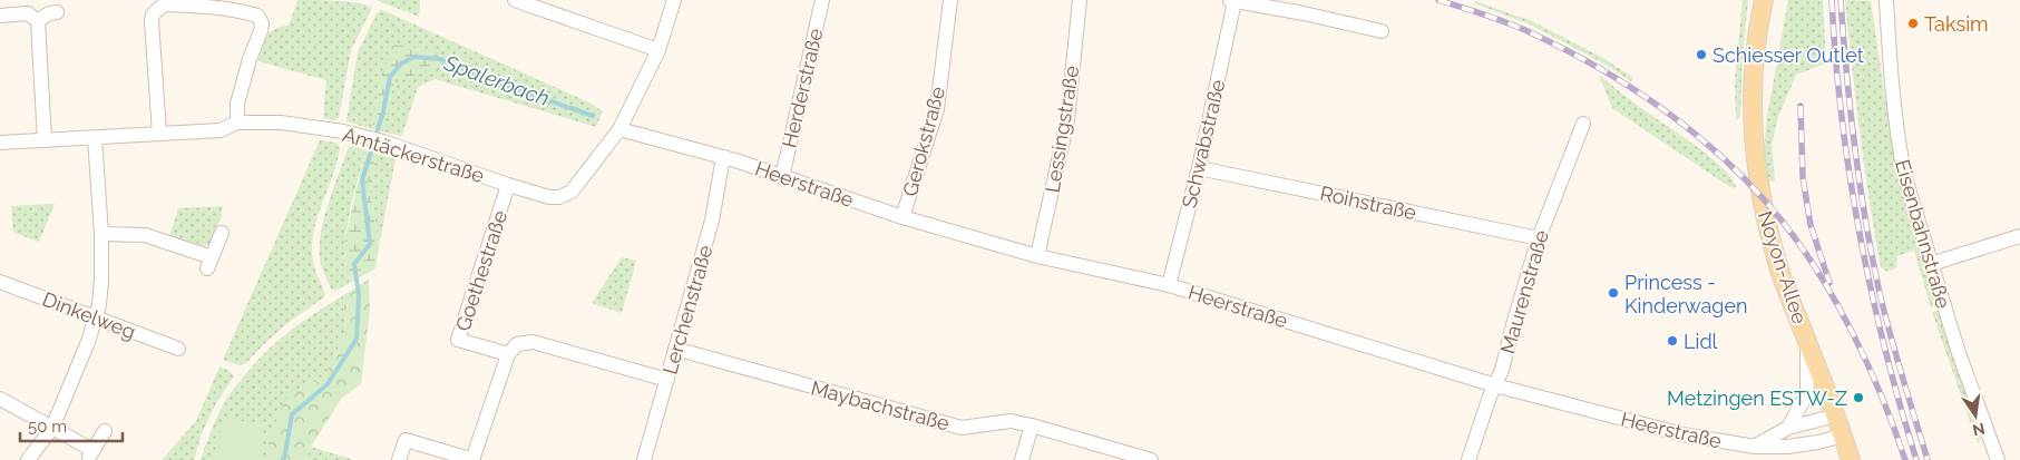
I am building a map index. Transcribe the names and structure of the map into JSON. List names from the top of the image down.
{
  "streets": {
    "main road": ["Noyon-Allee"],
    "street": [
      "Herderstraße",
      "Lessingstraße",
      "Gerokstraße",
      "Schwabstraße",
      "Amtäckerstraße",
      "Heerstraße",
      "Roihstraße",
      "Eisenbahnstraße",
      "Goethestraße",
      "Maurenstraße",
      "Lerchenstraße",
      "Dinkelweg",
      "Maybachstraße"
    ]
  },
  "crossings": [
    ["Herderstraße", "Heerstraße"],
    ["Lessingstraße", "Heerstraße"],
    ["Gerokstraße", "Heerstraße"],
    ["Schwabstraße", "Heerstraße"],
    ["Schwabstraße", "Roihstraße"],
    ["Amtäckerstraße", "Goethestraße"],
    ["Heerstraße", "Noyon-Allee"],
    ["Heerstraße", "Maurenstraße"],
    ["Heerstraße", "Lerchenstraße"],
    ["Roihstraße", "Maurenstraße"],
    ["Lerchenstraße", "Maybachstraße"]
  ],
  "water": ["Spalerbach"],
  "places": [
    "Taksim",
    "Schiesser Outlet",
    "Princess - Kinderwagen",
    "Lidl",
    "Metzingen ESTW-Z"
  ],
  "scale_bar": "50 m",
  "north": "bottom"
}
